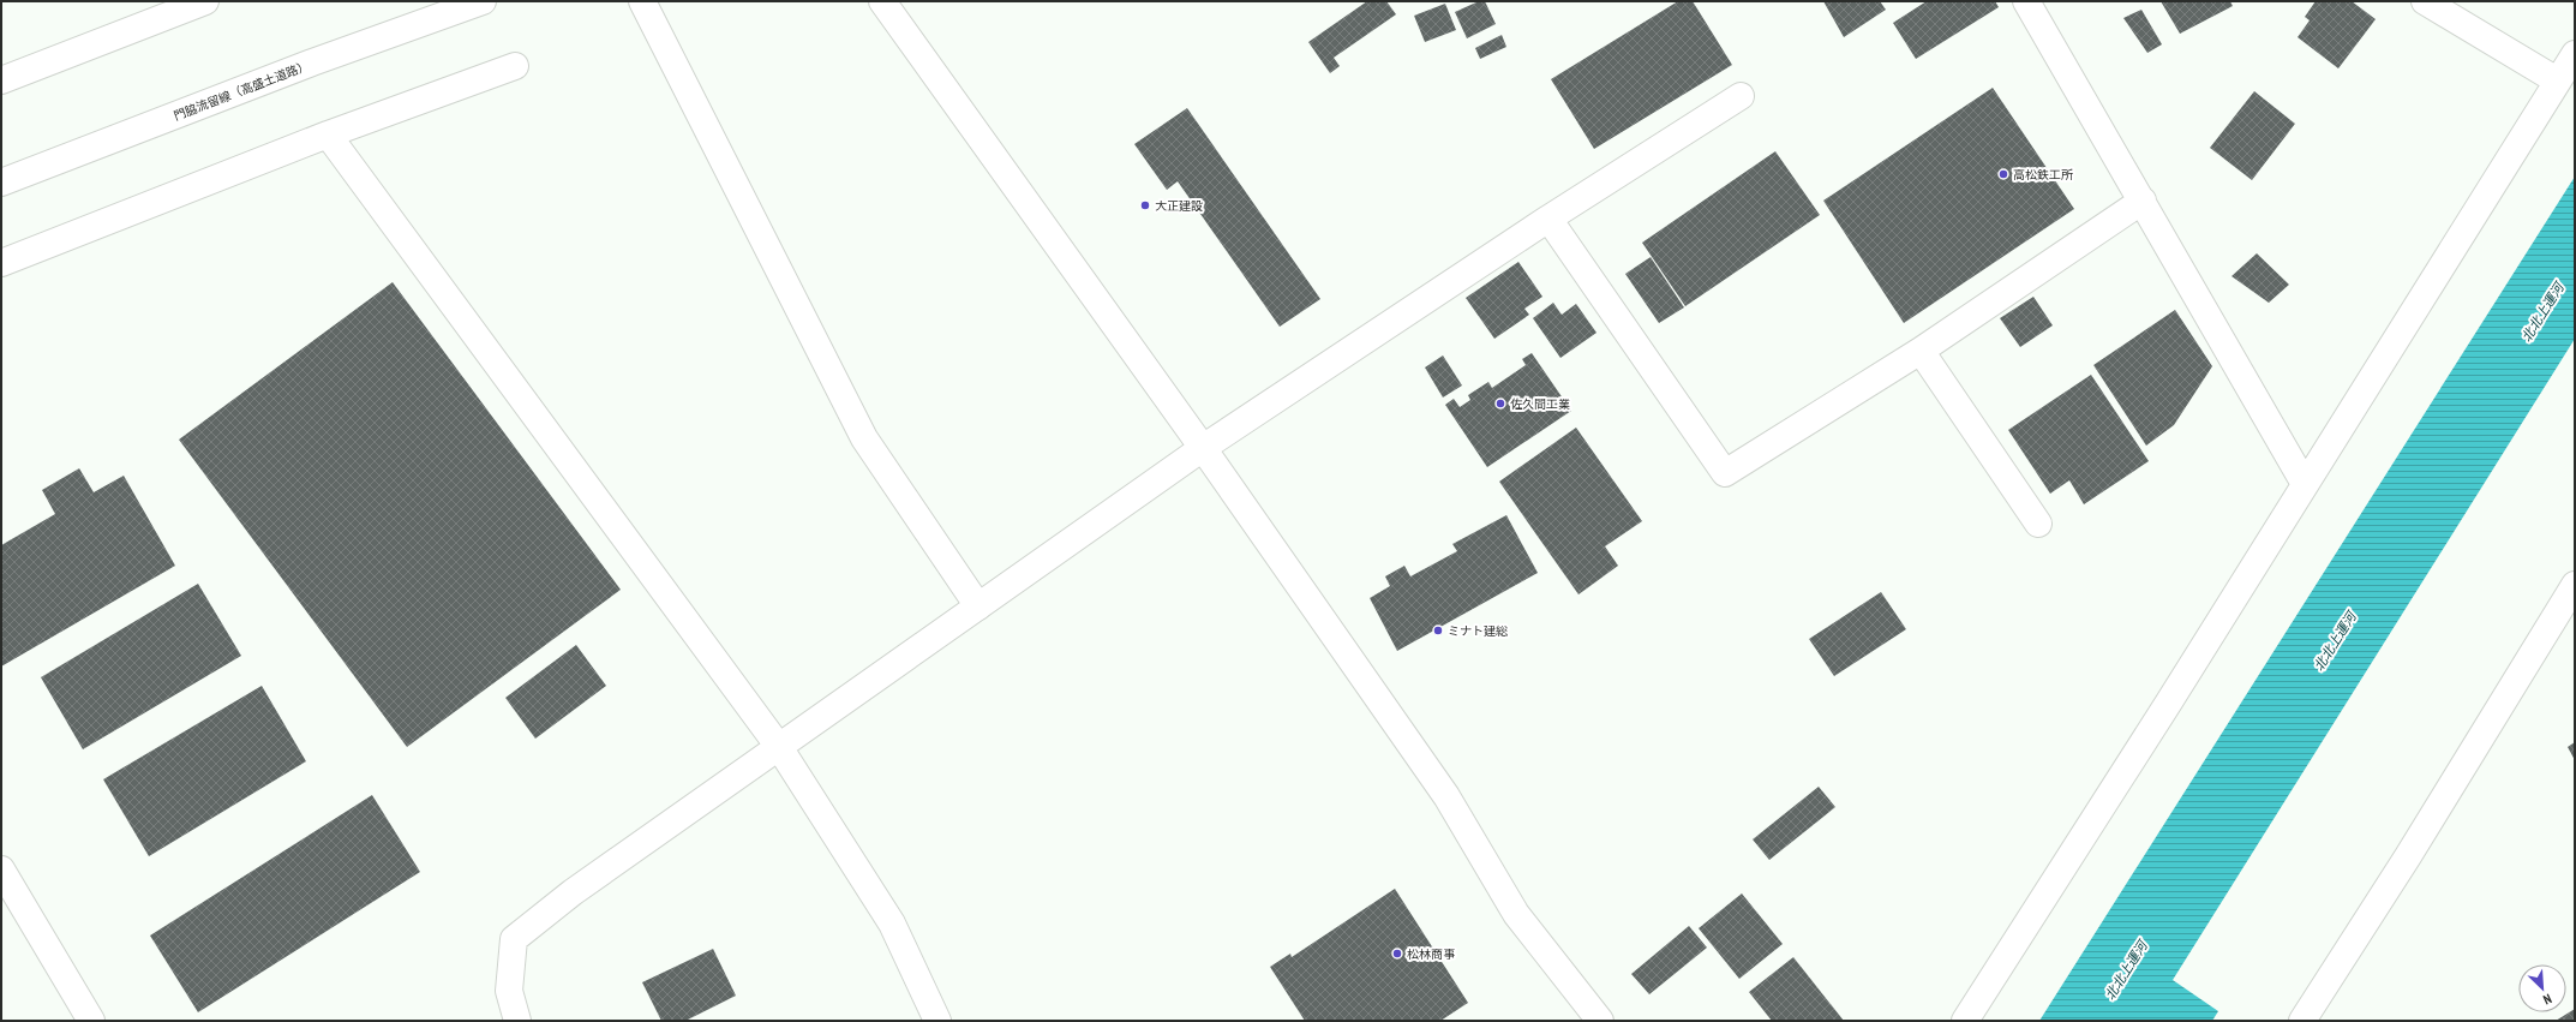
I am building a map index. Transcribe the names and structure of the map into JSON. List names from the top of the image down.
{
  "streets": {
    "street": ["門脇流留線（高盛土道路）"]
  },
  "water": ["北北上運河"],
  "places": [
    "高松鉄工所",
    "大正建設",
    "佐久間工業",
    "ミナト建総",
    "松林商事"
  ],
  "north": "bottom right"
}
